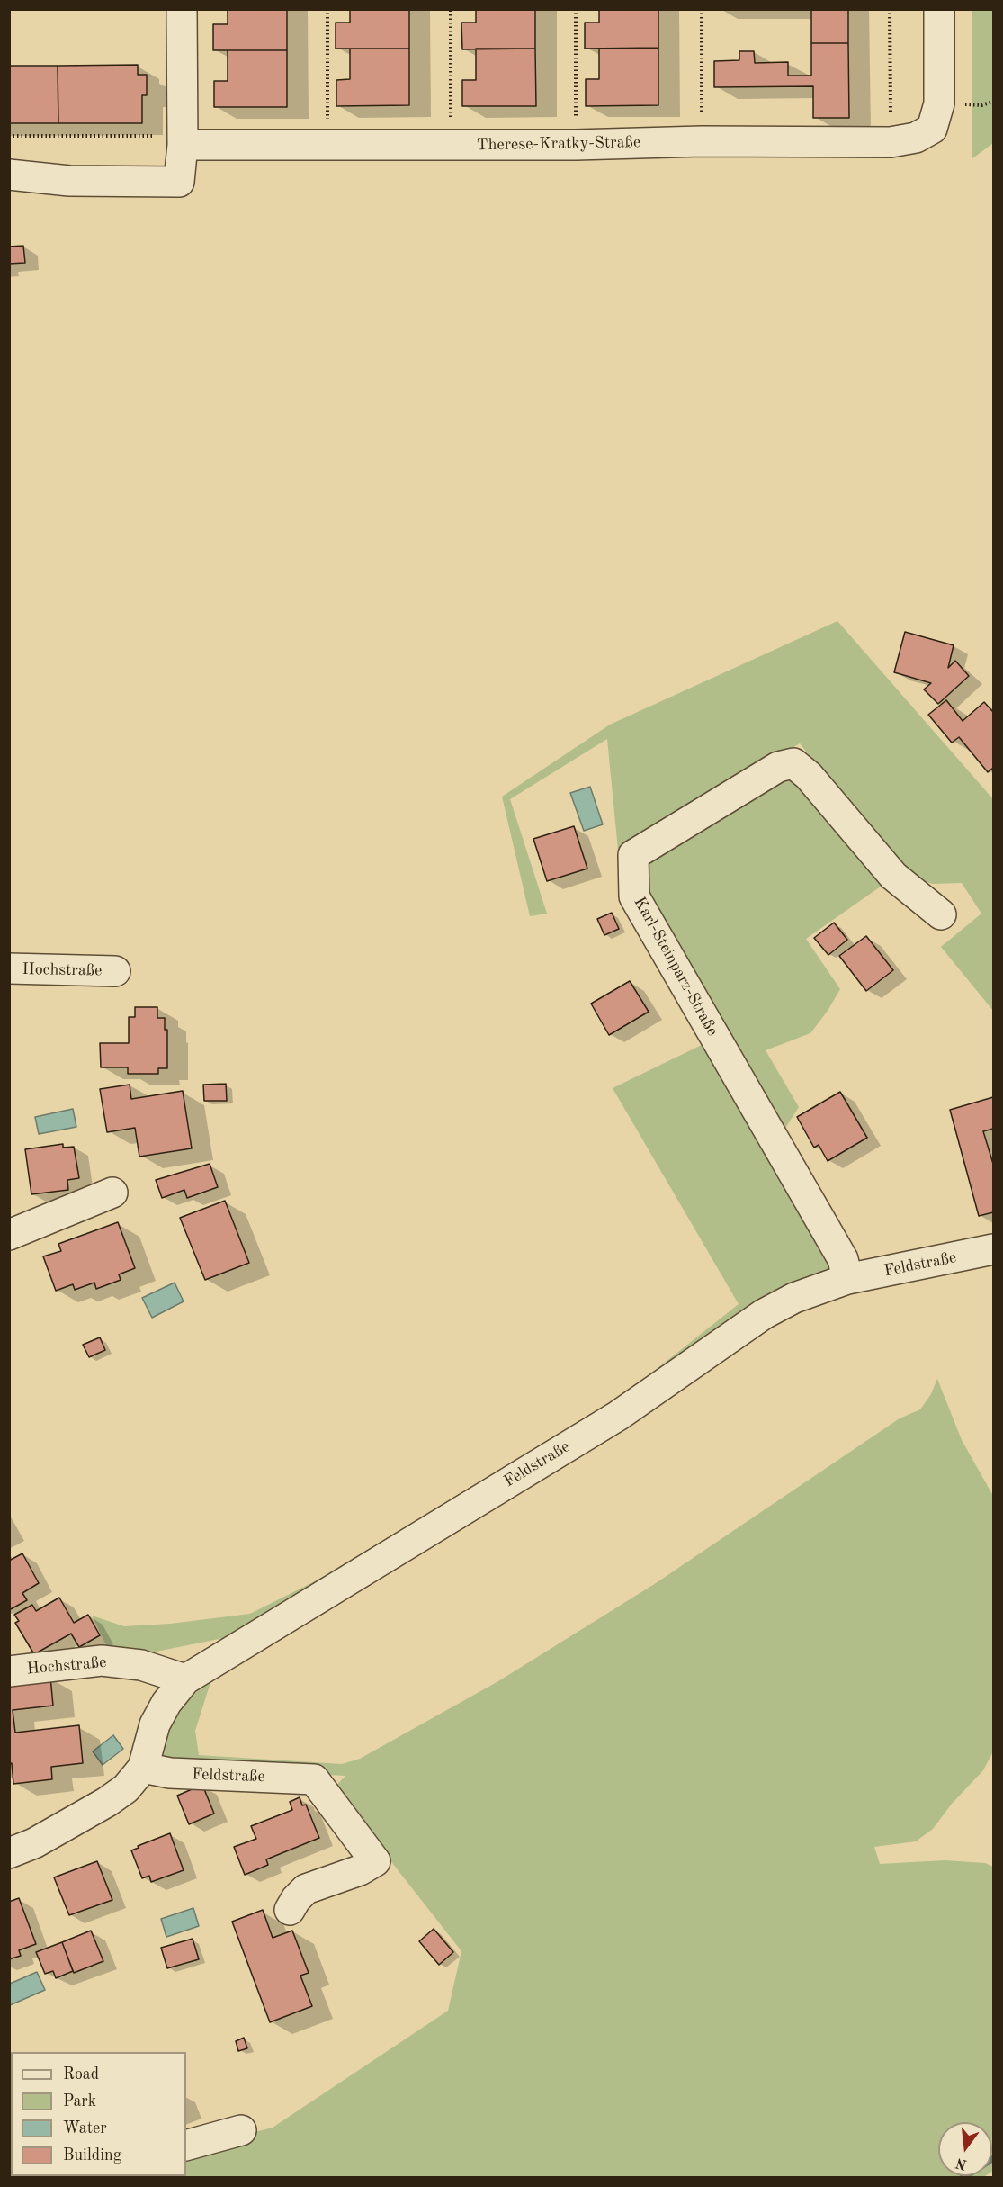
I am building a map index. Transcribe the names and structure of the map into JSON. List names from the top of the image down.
{
  "streets": {
    "street": [
      "Therese-Kratky-Straße",
      "Karl-Steinparz-Straße",
      "Hochstraße",
      "Feldstraße"
    ]
  },
  "crossings": [
    ["Karl-Steinparz-Straße", "Feldstraße"],
    ["Hochstraße", "Feldstraße"]
  ],
  "legend": [
    "Road",
    "Park",
    "Water",
    "Building"
  ],
  "north": "bottom"
}
